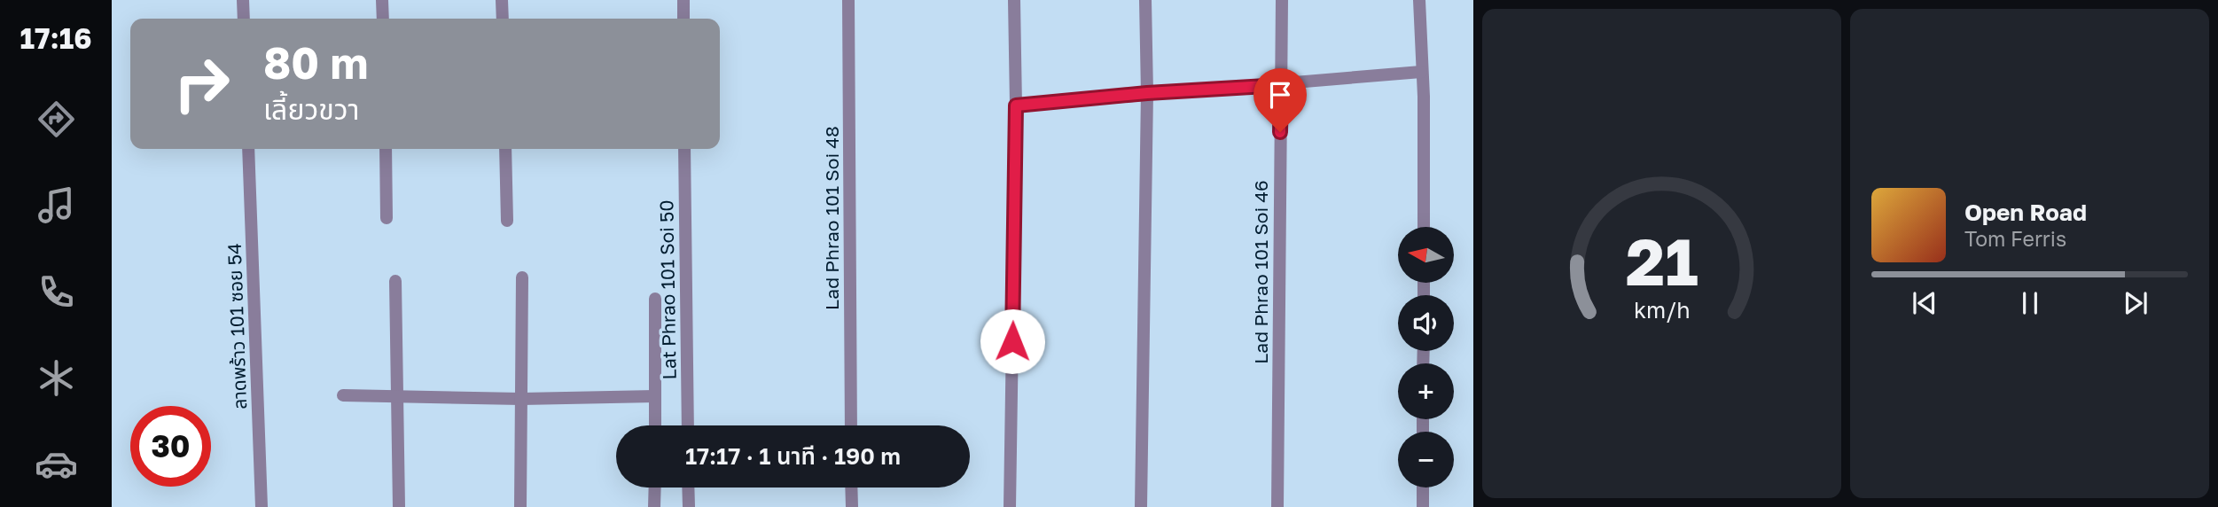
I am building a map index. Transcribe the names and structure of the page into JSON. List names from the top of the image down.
{
  "streets": {
    "street": [
      "Lad Phrao 101 Soi 48",
      "Lad Phrao 101 Soi 46",
      "Lat Phrao 101 Soi 50",
      "ลาดพร้าว 101 ซอย 54"
    ]
  },
  "north": "left",
  "page": {
    "tabs": "17:16",
    "turn": ["80 m", "เลี้ยวขวา"],
    "song": ["Open Road", "Tom Ferris"],
    "map_buttons": ["+", "−"],
    "limit": "30",
    "trip": "17:17 · 1 นาที · 190 m",
    "gauge": ["21", "km/h"]
  }
}
